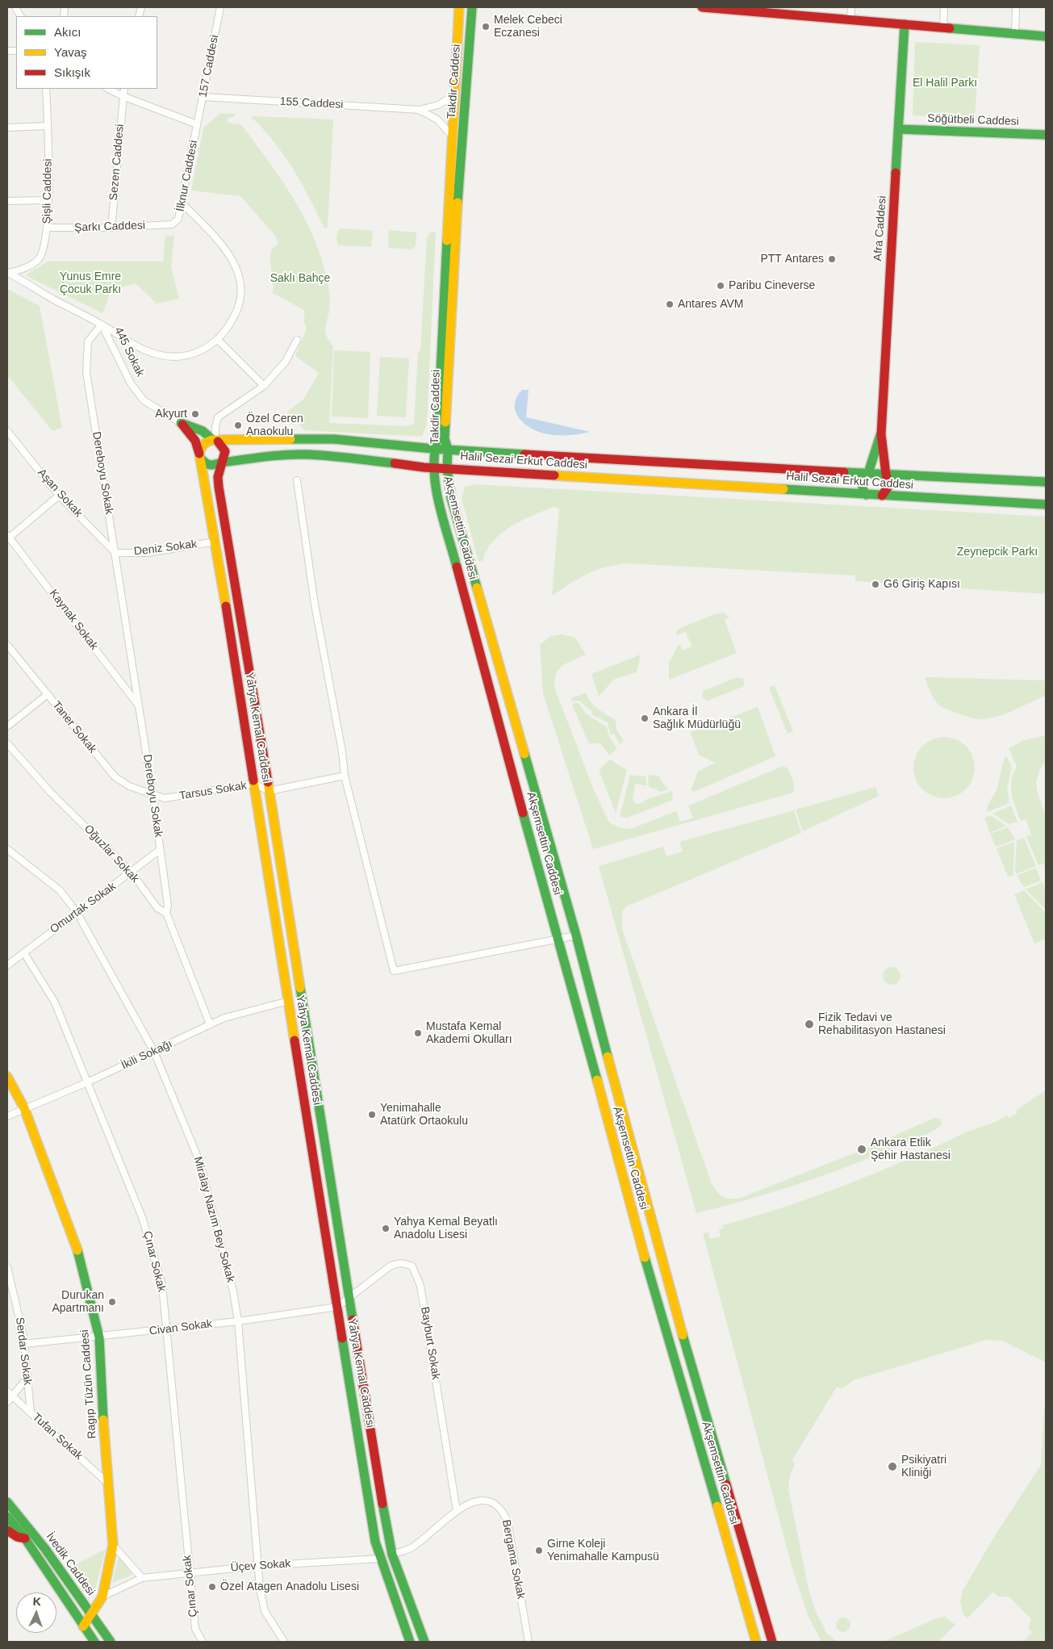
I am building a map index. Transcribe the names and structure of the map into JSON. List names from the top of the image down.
{
  "streets": {
    "main road": [
      "Takdir Caddesi",
      "Söğütbeli Caddesi",
      "Afra Caddesi",
      "445 Sokak",
      "Halil Sezai Erkut Caddesi",
      "Akşemsettin Caddesi",
      "Yahya Kemal Caddesi",
      "Ragıp Tüzün Caddesi",
      "İvedik Caddesi"
    ],
    "street": [
      "157 Caddesi",
      "155 Caddesi",
      "Sezen Caddesi",
      "İlknur Caddesi",
      "Şişli Caddesi",
      "Şarkı Caddesi",
      "Dereboyu Sokak",
      "Aşan Sokak",
      "Deniz Sokak",
      "Kaynak Sokak",
      "Taner Sokak",
      "Tarsus Sokak",
      "Oğuzlar Sokak",
      "Omurtak Sokak",
      "İkili Sokağı",
      "Miralay Nazım Bey Sokak",
      "Çınar Sokak",
      "Civan Sokak",
      "Bayburt Sokak",
      "Serdar Sokak",
      "Tufan Sokak",
      "Bergama Sokak",
      "Üçev Sokak"
    ]
  },
  "crossings": [
    ["157 Caddesi", "155 Caddesi"],
    ["157 Caddesi", "İlknur Caddesi"],
    ["Takdir Caddesi", "155 Caddesi"],
    ["Takdir Caddesi", "Halil Sezai Erkut Caddesi"],
    ["Söğütbeli Caddesi", "Afra Caddesi"],
    ["Sezen Caddesi", "Şarkı Caddesi"],
    ["İlknur Caddesi", "Şarkı Caddesi"],
    ["Şişli Caddesi", "Şarkı Caddesi"],
    ["Şişli Caddesi", "445 Sokak"],
    ["Afra Caddesi", "Halil Sezai Erkut Caddesi"],
    ["445 Sokak", "Dereboyu Sokak"],
    ["445 Sokak", "Yahya Kemal Caddesi"],
    ["Halil Sezai Erkut Caddesi", "Akşemsettin Caddesi"],
    ["Dereboyu Sokak", "Aşan Sokak"],
    ["Dereboyu Sokak", "Deniz Sokak"],
    ["Dereboyu Sokak", "Kaynak Sokak"],
    ["Dereboyu Sokak", "Taner Sokak"],
    ["Dereboyu Sokak", "Tarsus Sokak"],
    ["Dereboyu Sokak", "Oğuzlar Sokak"],
    ["Dereboyu Sokak", "Omurtak Sokak"],
    ["Aşan Sokak", "Deniz Sokak"],
    ["Deniz Sokak", "Yahya Kemal Caddesi"],
    ["Taner Sokak", "Tarsus Sokak"],
    ["Yahya Kemal Caddesi", "Tarsus Sokak"],
    ["Yahya Kemal Caddesi", "İkili Sokağı"],
    ["Yahya Kemal Caddesi", "Civan Sokak"],
    ["Yahya Kemal Caddesi", "Bayburt Sokak"],
    ["Yahya Kemal Caddesi", "Bergama Sokak"],
    ["Yahya Kemal Caddesi", "Üçev Sokak"],
    ["Oğuzlar Sokak", "Omurtak Sokak"],
    ["Oğuzlar Sokak", "İkili Sokağı"],
    ["Omurtak Sokak", "Miralay Nazım Bey Sokak"],
    ["Omurtak Sokak", "Çınar Sokak"],
    ["İkili Sokağı", "Miralay Nazım Bey Sokak"],
    ["İkili Sokağı", "Çınar Sokak"],
    ["İkili Sokağı", "Ragıp Tüzün Caddesi"],
    ["Miralay Nazım Bey Sokak", "Civan Sokak"],
    ["Miralay Nazım Bey Sokak", "Üçev Sokak"],
    ["Çınar Sokak", "Civan Sokak"],
    ["Çınar Sokak", "Üçev Sokak"],
    ["Civan Sokak", "Bayburt Sokak"],
    ["Civan Sokak", "Serdar Sokak"],
    ["Civan Sokak", "Ragıp Tüzün Caddesi"],
    ["Bayburt Sokak", "Bergama Sokak"],
    ["Serdar Sokak", "Tufan Sokak"],
    ["Ragıp Tüzün Caddesi", "Tufan Sokak"],
    ["Ragıp Tüzün Caddesi", "İvedik Caddesi"],
    ["Ragıp Tüzün Caddesi", "Üçev Sokak"]
  ],
  "parks": [
    "El Halil Parkı",
    "Yunus Emre Çocuk Parkı",
    "Saklı Bahçe",
    "Zeynepcik Parkı"
  ],
  "places": [
    "Melek Cebeci Eczanesi",
    "PTT Antares",
    "Paribu Cineverse",
    "Antares AVM",
    "Akyurt",
    "Özel Ceren Anaokulu",
    "G6 Giriş Kapısı",
    "Ankara İl Sağlık Müdürlüğü",
    "Fizik Tedavi ve Rehabilitasyon Hastanesi",
    "Mustafa Kemal Akademi Okulları",
    "Yenimahalle Atatürk Ortaokulu",
    "Ankara Etlik Şehir Hastanesi",
    "Yahya Kemal Beyatlı Anadolu Lisesi",
    "Durukan Apartmanı",
    "Psikiyatri Kliniği",
    "Girne Koleji Yenimahalle Kampusü",
    "Özel Atagen Anadolu Lisesi"
  ],
  "legend": ["Akıcı", "Yavaş", "Sıkışık"],
  "north": "top"
}
